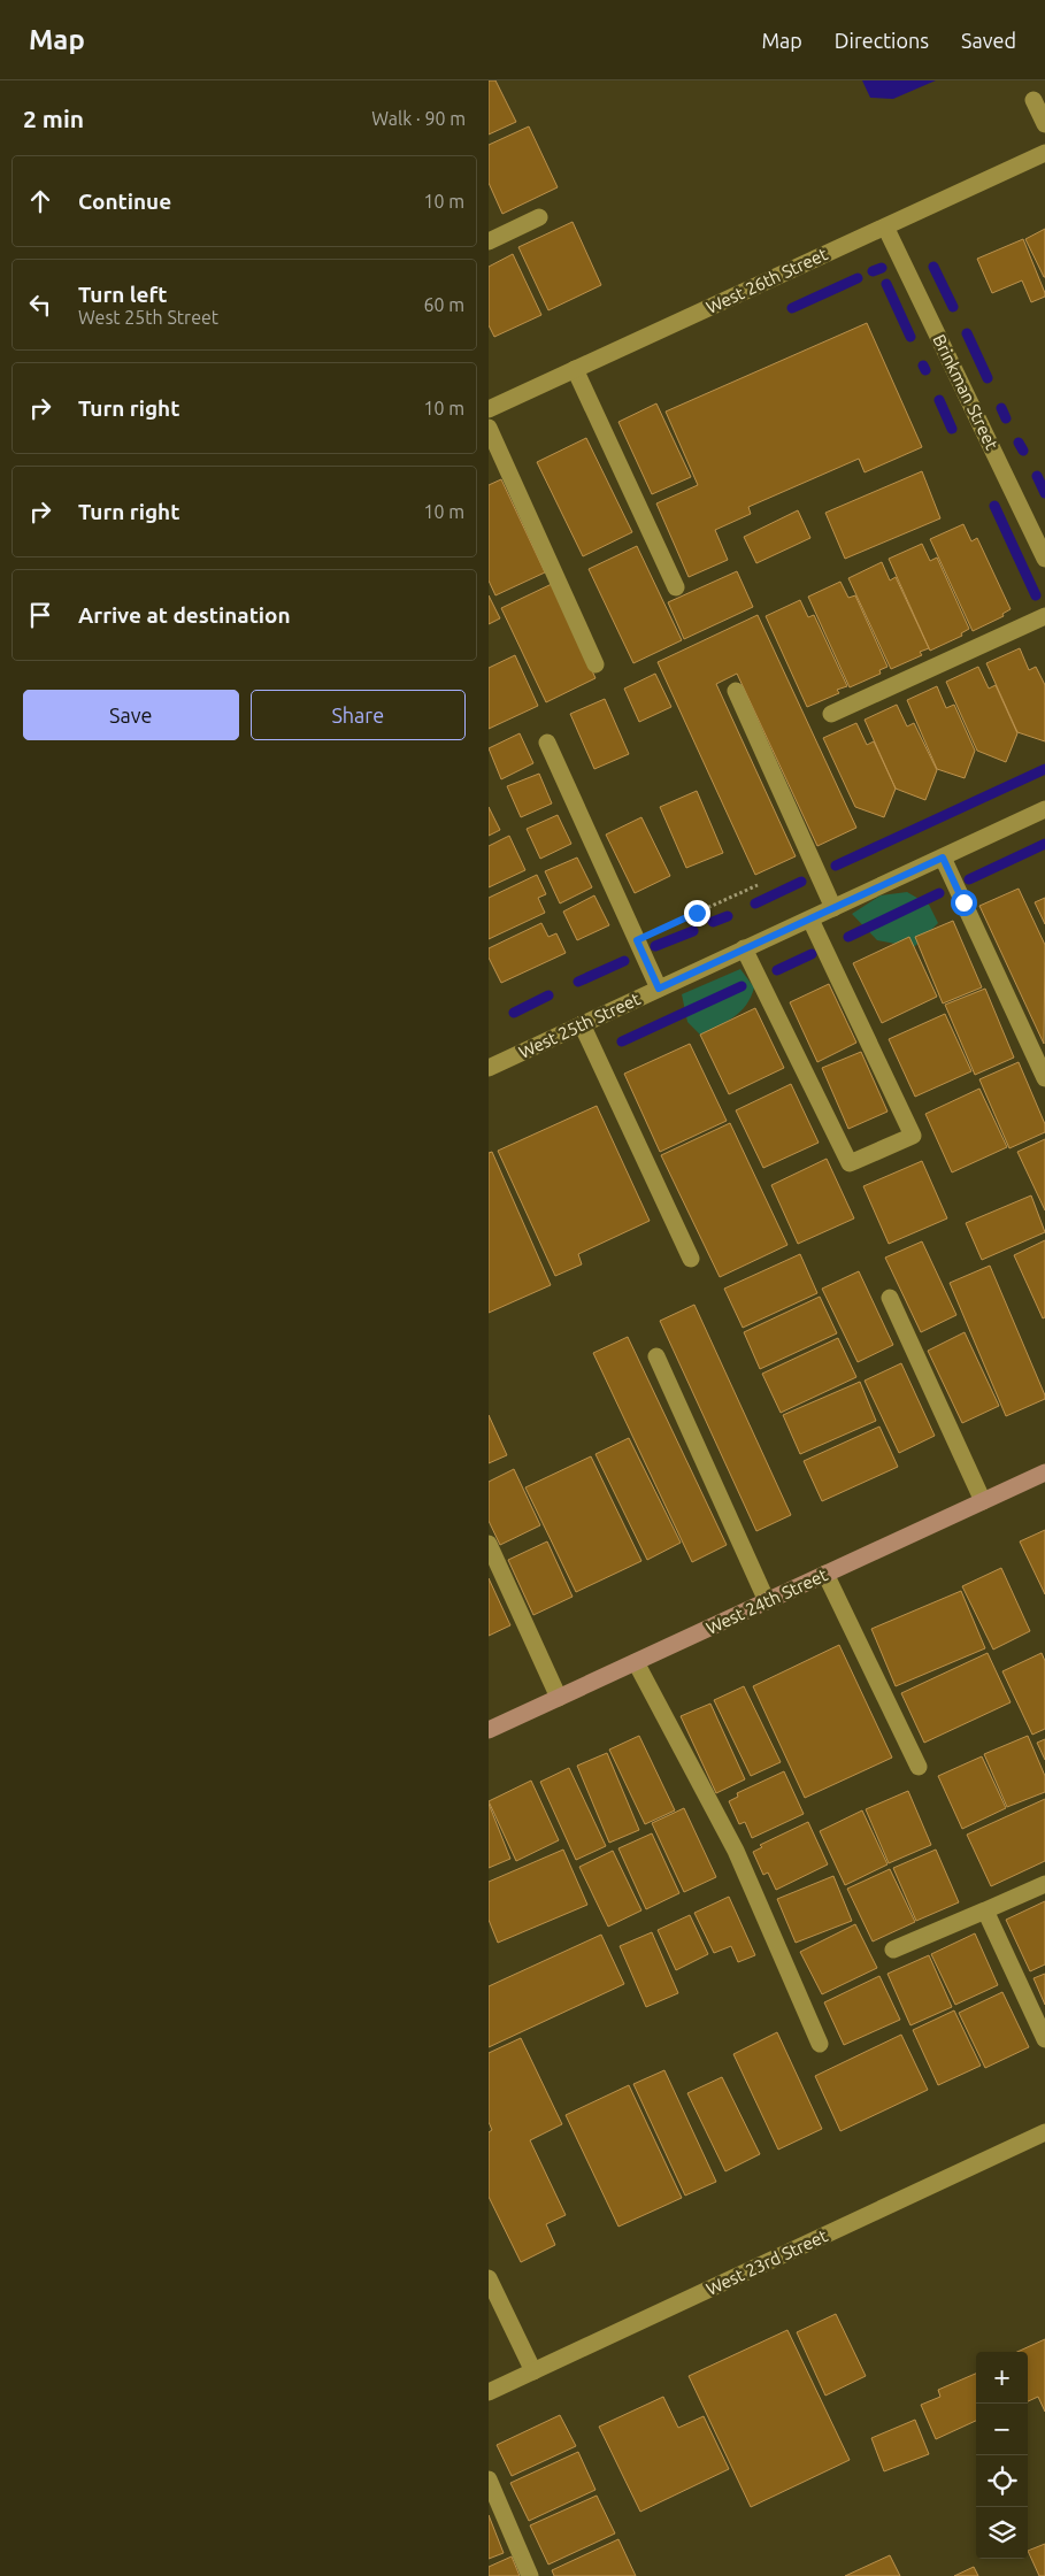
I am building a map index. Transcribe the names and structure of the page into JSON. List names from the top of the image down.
{
  "streets": {
    "street": [
      "West 26th Street",
      "Brinkman Street",
      "West 25th Street",
      "West 24th Street",
      "West 23rd Street"
    ]
  },
  "crossings": [
    ["West 26th Street", "Brinkman Street"]
  ],
  "page": {
    "header": "Map",
    "nav": ["Map", "Directions", "Saved"],
    "heading": ["2 min", "Walk · 90 m"],
    "list": [
      ["Continue", "10 m"],
      ["Turn left", "West 25th Street", "60 m"],
      ["Turn right", "10 m"],
      ["Turn right", "10 m"],
      "Arrive at destination"
    ],
    "buttons": ["Save", "Share"],
    "map_buttons": ["+", "−"]
  }
}
